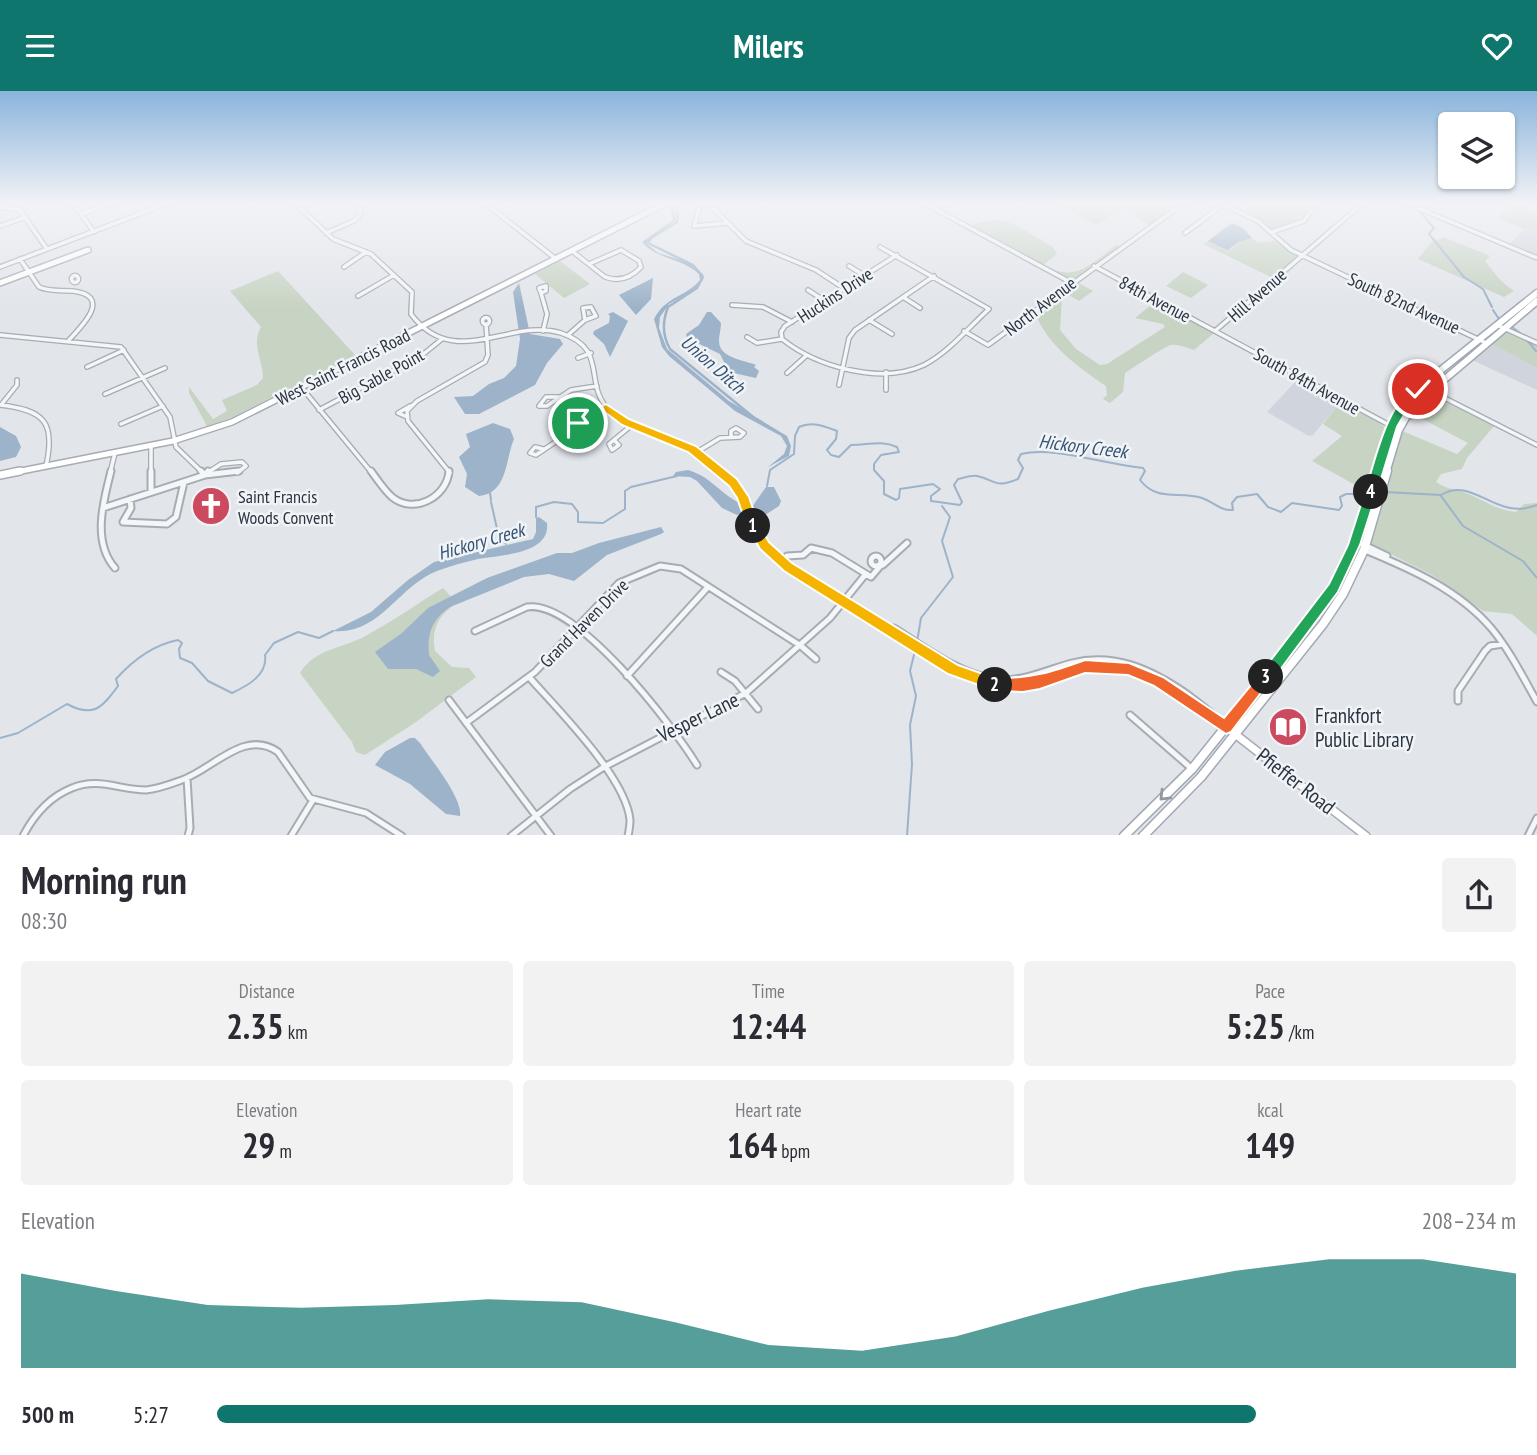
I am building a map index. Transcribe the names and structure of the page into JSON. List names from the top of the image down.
{
  "streets": {
    "street": [
      "Huckins Drive",
      "Hill Avenue",
      "84th Avenue",
      "South 82nd Avenue",
      "North Avenue",
      "West Saint Francis Road",
      "Big Sable Point",
      "South 84th Avenue",
      "Grand Haven Drive",
      "Vesper Lane",
      "Pfieffer Road"
    ]
  },
  "crossings": [
    ["Hill Avenue", "84th Avenue"],
    ["Hill Avenue", "South 82nd Avenue"],
    ["Hill Avenue", "South 84th Avenue"],
    ["84th Avenue", "North Avenue"],
    ["84th Avenue", "South 84th Avenue"],
    ["Grand Haven Drive", "Vesper Lane"]
  ],
  "water": ["Union Ditch", "Hickory Creek"],
  "places": {
    "church": ["Saint Francis Woods Convent"],
    "library": ["Frankfort Public Library"]
  },
  "page": {
    "header": "Milers",
    "pins": [
      "4",
      "1",
      "3",
      "2"
    ],
    "heading": ["Morning run", "08:30"],
    "stats": [
      ["Distance", "2.35 km"],
      ["Time", "12:44"],
      ["Pace", "5:25 /km"],
      ["Elevation", "29 m"],
      ["Heart rate", "164 bpm"],
      ["kcal", "149"]
    ],
    "chart": ["Elevation", "208–234 m"],
    "list": [
      {
        "name": "500 m",
        "note": "5:27"
      }
    ]
  }
}
